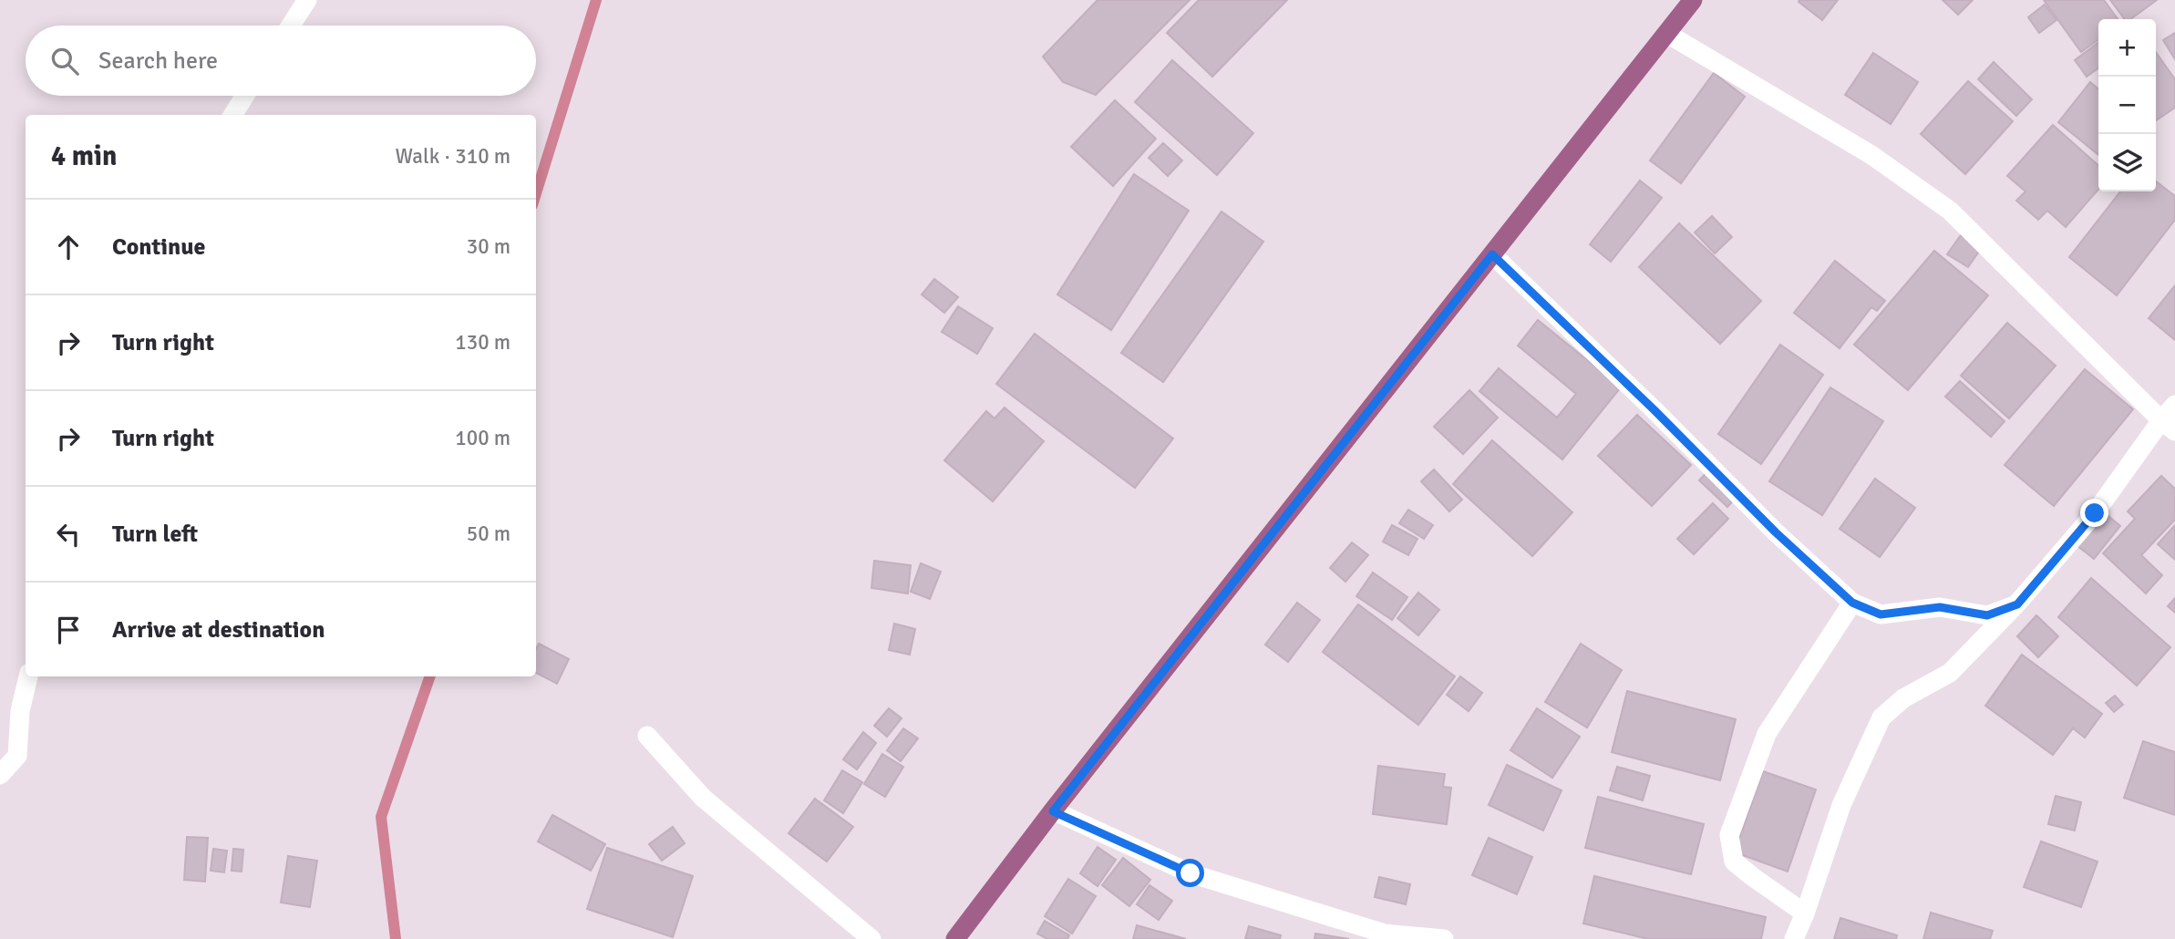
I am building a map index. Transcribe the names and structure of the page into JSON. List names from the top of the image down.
{
  "page": {
    "map_buttons": ["+", "−"],
    "search": "Search here",
    "heading": ["4 min", "Walk · 310 m"],
    "list": [
      ["Continue", "30 m"],
      ["Turn right", "130 m"],
      ["Turn right", "100 m"],
      ["Turn left", "50 m"],
      "Arrive at destination"
    ]
  }
}
